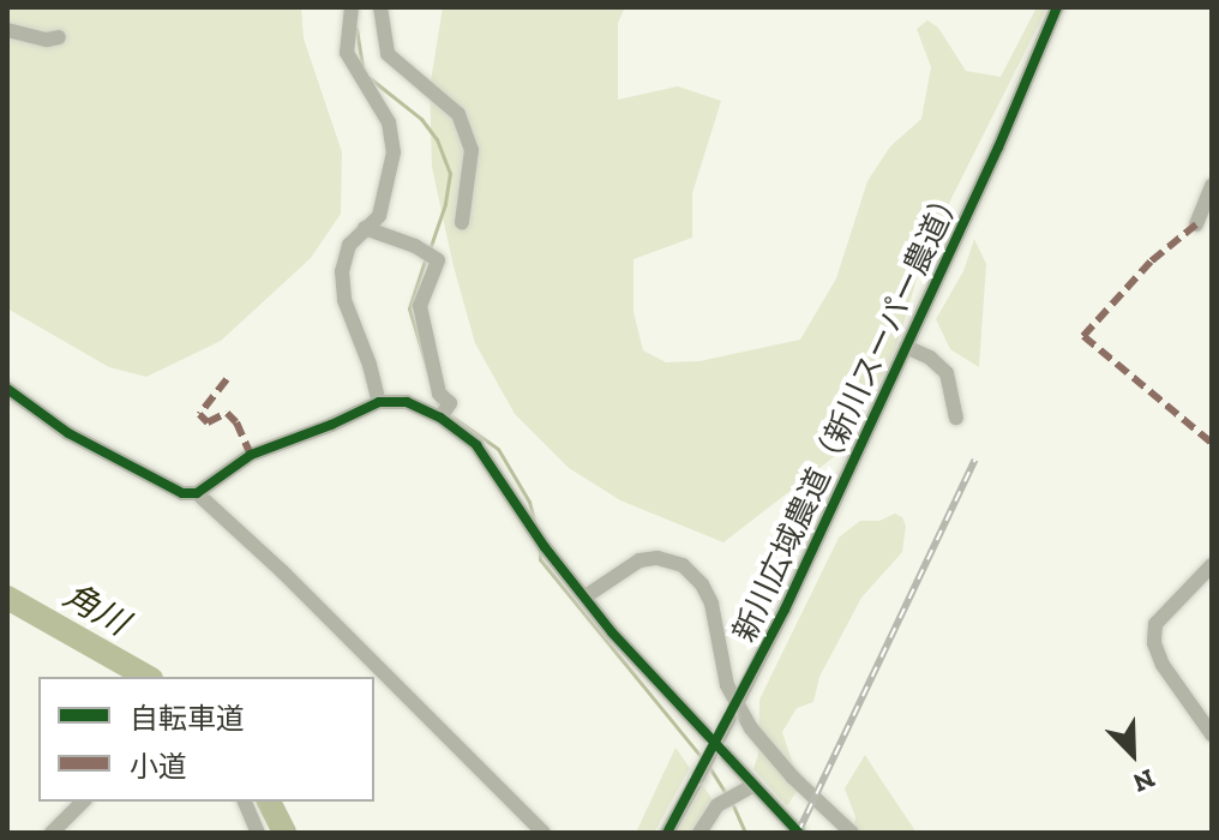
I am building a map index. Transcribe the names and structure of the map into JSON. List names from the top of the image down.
{
  "streets": {
    "street": ["新川広域農道（新川スーパー農道）"]
  },
  "water": ["角川"],
  "legend": ["自転車道", "小道"],
  "north": "bottom right"
}
